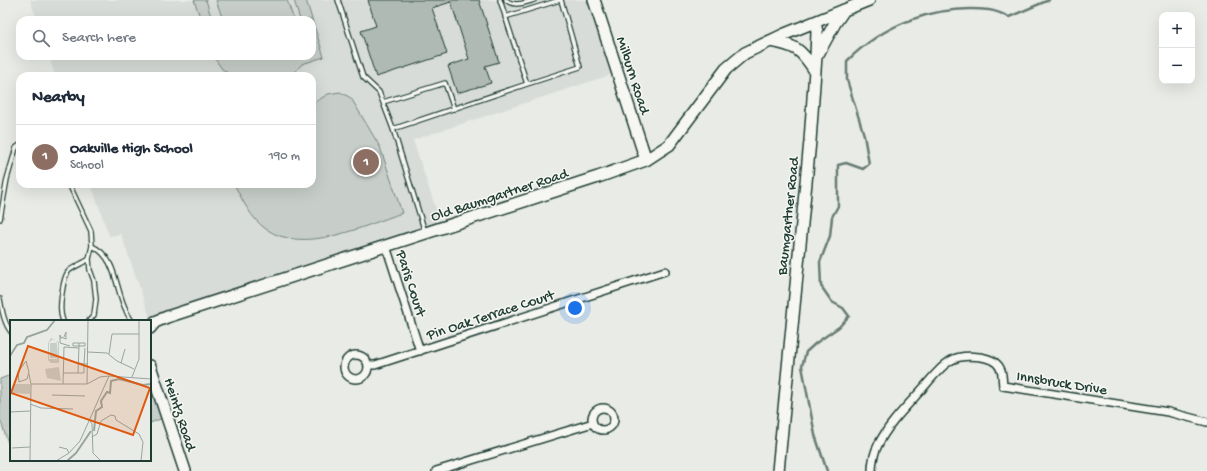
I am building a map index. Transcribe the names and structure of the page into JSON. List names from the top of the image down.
{
  "streets": {
    "street": [
      "Milburn Road",
      "Old Baumgartner Road",
      "Baumgartner Road",
      "Paris Court",
      "Pin Oak Terrace Court",
      "Innsbruck Drive",
      "Heintz Road"
    ]
  },
  "crossings": [
    ["Milburn Road", "Old Baumgartner Road"],
    ["Old Baumgartner Road", "Baumgartner Road"],
    ["Old Baumgartner Road", "Paris Court"],
    ["Paris Court", "Pin Oak Terrace Court"]
  ],
  "page": {
    "map_buttons": ["+", "−"],
    "search": "Search here",
    "heading": "Nearby",
    "list": [
      {
        "mark": "1",
        "name": "Oakville High School",
        "note": "School",
        "value": "190 m"
      }
    ],
    "pins": "1"
  }
}
